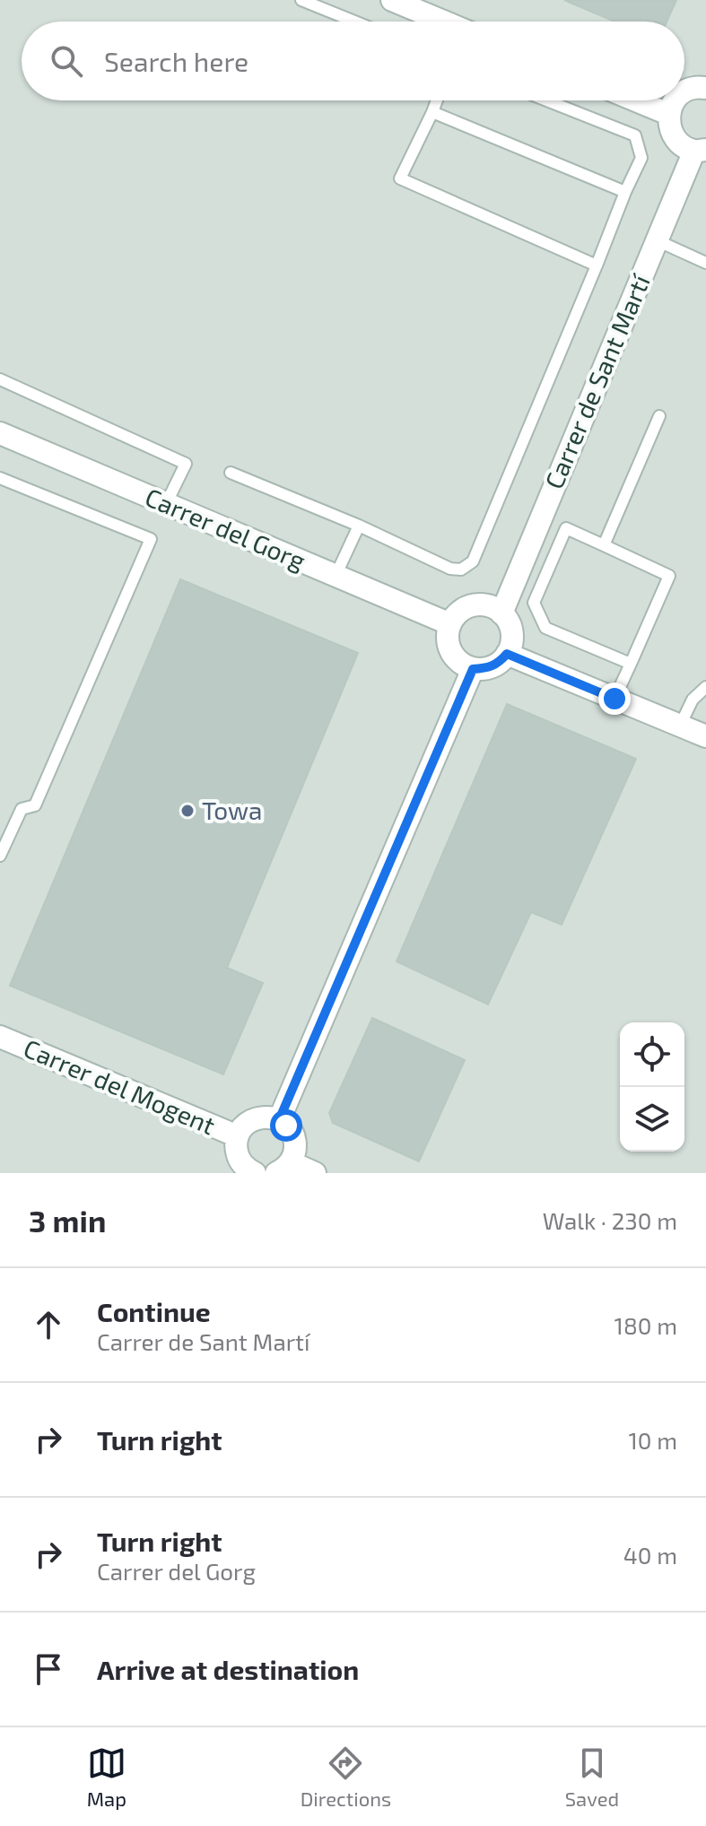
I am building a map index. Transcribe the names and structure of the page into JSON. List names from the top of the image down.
{
  "streets": {
    "street": ["Carrer de Sant Martí", "Carrer del Gorg", "Carrer del Mogent"]
  },
  "crossings": [
    ["Carrer de Sant Martí", "Carrer del Gorg"]
  ],
  "places": ["Towa"],
  "page": {
    "search": "Search here",
    "heading": ["3 min", "Walk · 230 m"],
    "list": [
      ["Continue", "Carrer de Sant Martí", "180 m"],
      ["Turn right", "10 m"],
      ["Turn right", "Carrer del Gorg", "40 m"],
      "Arrive at destination"
    ],
    "nav": ["Map", "Directions", "Saved"]
  }
}
